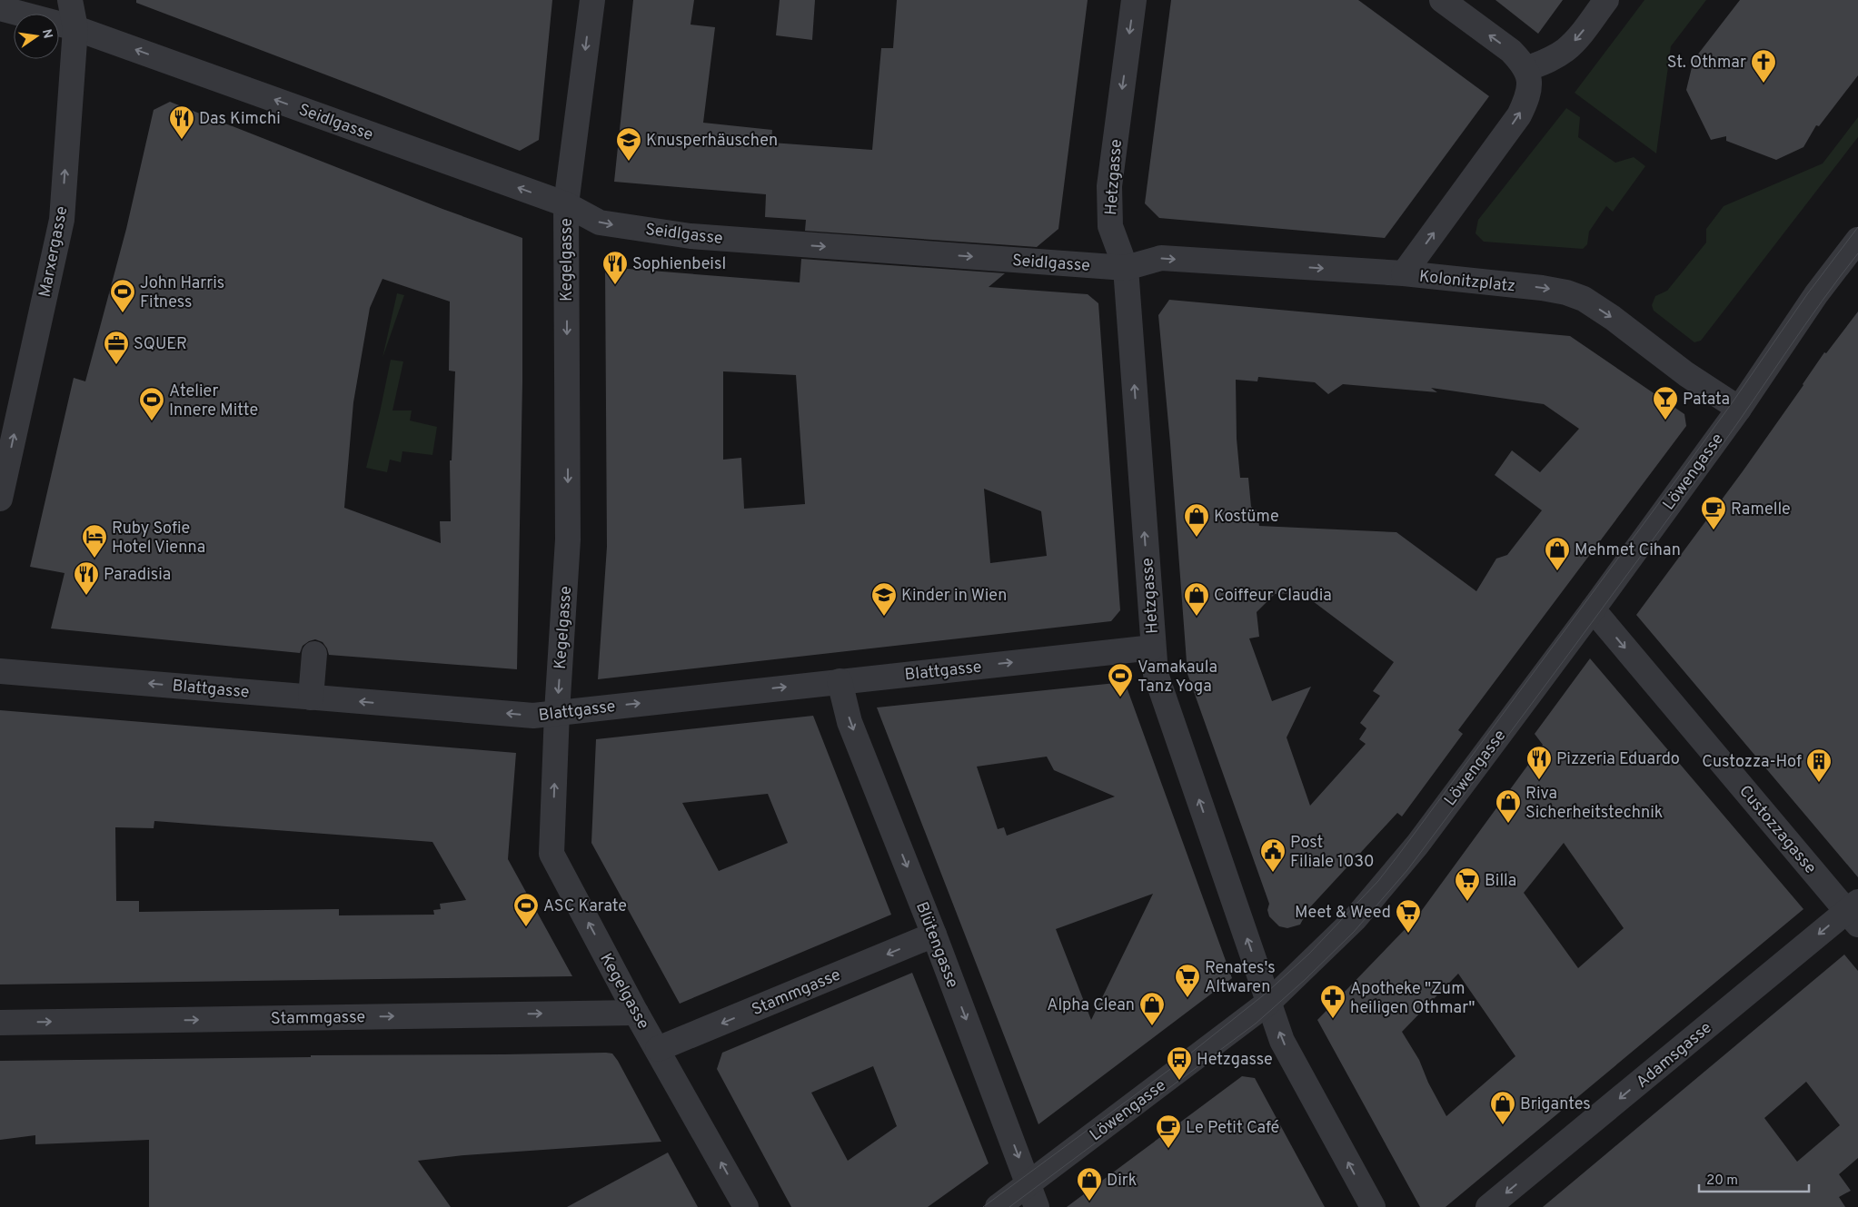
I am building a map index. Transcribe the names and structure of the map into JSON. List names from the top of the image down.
{
  "streets": {
    "street": [
      "Seidlgasse",
      "Hetzgasse",
      "Marxergasse",
      "Kegelgasse",
      "Kolonitzplatz",
      "Löwengasse",
      "Blattgasse",
      "Custozzagasse",
      "Blütengasse",
      "Stammgasse",
      "Adamsgasse"
    ]
  },
  "crossings": [
    ["Seidlgasse", "Hetzgasse"],
    ["Seidlgasse", "Marxergasse"],
    ["Seidlgasse", "Kegelgasse"],
    ["Seidlgasse", "Kolonitzplatz"],
    ["Hetzgasse", "Löwengasse"],
    ["Hetzgasse", "Blattgasse"],
    ["Kegelgasse", "Blattgasse"],
    ["Kegelgasse", "Stammgasse"],
    ["Kolonitzplatz", "Löwengasse"],
    ["Löwengasse", "Custozzagasse"],
    ["Löwengasse", "Blütengasse"],
    ["Blattgasse", "Blütengasse"],
    ["Custozzagasse", "Adamsgasse"],
    ["Blütengasse", "Stammgasse"]
  ],
  "one_way": [
    "Marxergasse",
    "Custozzagasse",
    "Blütengasse",
    "Adamsgasse"
  ],
  "places": {
    "church": ["St. Othmar"],
    "restaurant": [
      "Das Kimchi",
      "Sophienbeisl",
      "Paradisia",
      "Pizzeria Eduardo"
    ],
    "school or university": ["Knusperhäuschen", "Kinder in Wien"],
    "sports": [
      "John Harris Fitness",
      "Atelier Innere Mitte",
      "Vamakaula Tanz Yoga",
      "ASC Karate"
    ],
    "office": ["SQUER"],
    "bar": ["Patata"],
    "cafe": ["Ramelle", "Le Petit Café"],
    "shop": [
      "Kostüme",
      "Mehmet Cihan",
      "Coiffeur Claudia",
      "Riva Sicherheitstechnik",
      "Alpha Clean",
      "Brigantes",
      "Dirk"
    ],
    "hotel": ["Ruby Sofie Hotel Vienna"],
    "building": ["Custozza-Hof"],
    "public building": ["Post Filiale 1030"],
    "supermarket": ["Billa", "Meet & Weed", "Renates's Altwaren"],
    "pharmacy": ["Apotheke \"Zum heiligen Othmar\""],
    "bus stop": ["Hetzgasse"]
  },
  "scale_bar": "20 m",
  "north": "right"
}
